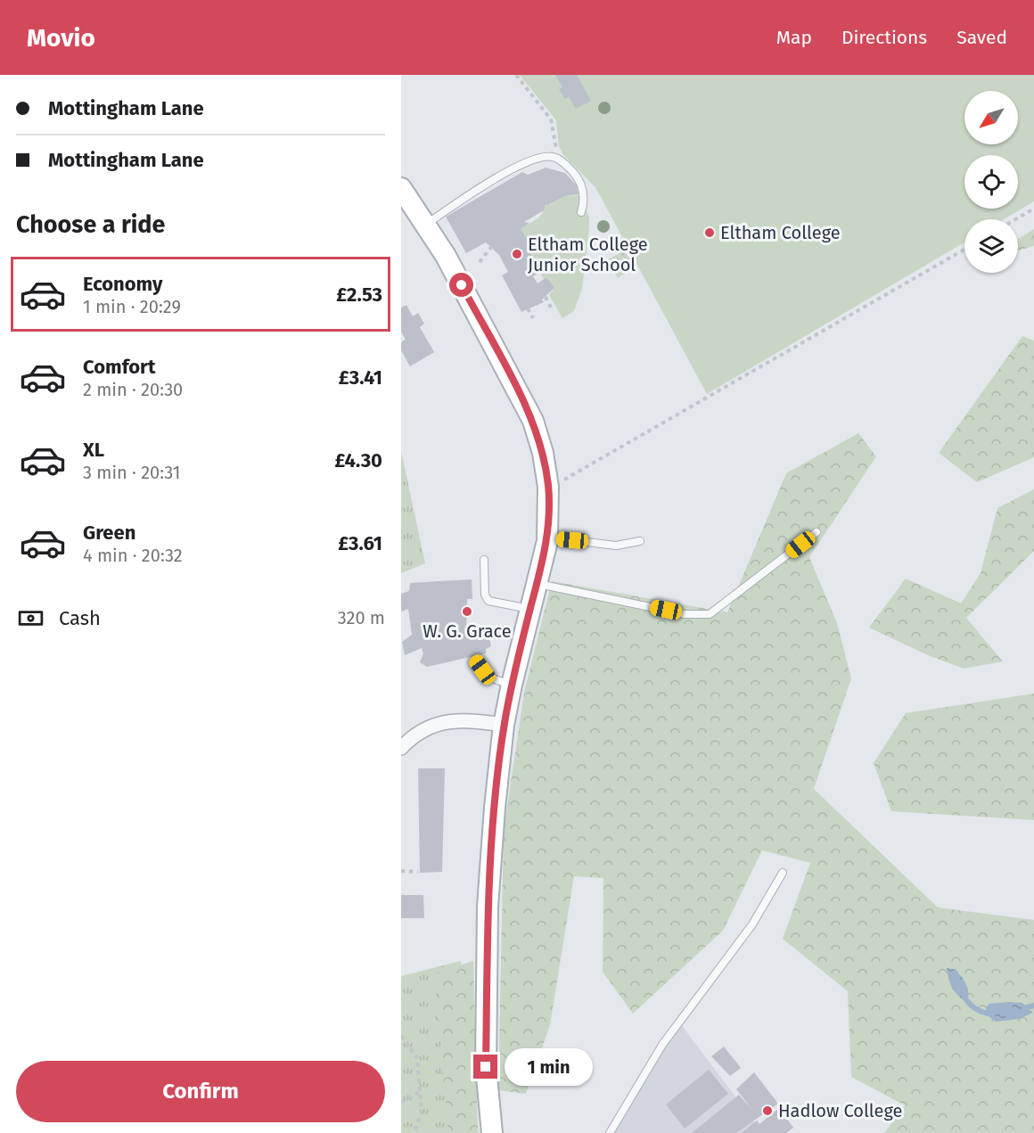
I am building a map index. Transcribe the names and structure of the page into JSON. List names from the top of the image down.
{
  "places": [
    "Eltham College",
    "Eltham College Junior School",
    "W. G. Grace",
    "Hadlow College"
  ],
  "north": "bottom left",
  "page": {
    "header": "Movio",
    "nav": ["Map", "Directions", "Saved"],
    "banner": ["Mottingham Lane", "Mottingham Lane"],
    "heading": "Choose a ride",
    "list": [
      {
        "name": "Economy",
        "note": "1 min · 20:29",
        "value": "£2.53"
      },
      {
        "name": "Comfort",
        "note": "2 min · 20:30",
        "value": "£3.41"
      },
      {
        "name": "XL",
        "note": "3 min · 20:31",
        "value": "£4.30"
      },
      {
        "name": "Green",
        "note": "4 min · 20:32",
        "value": "£3.61"
      }
    ],
    "pay": ["Cash", "320 m"],
    "bubble": "1 min",
    "buttons": "Confirm"
  }
}
